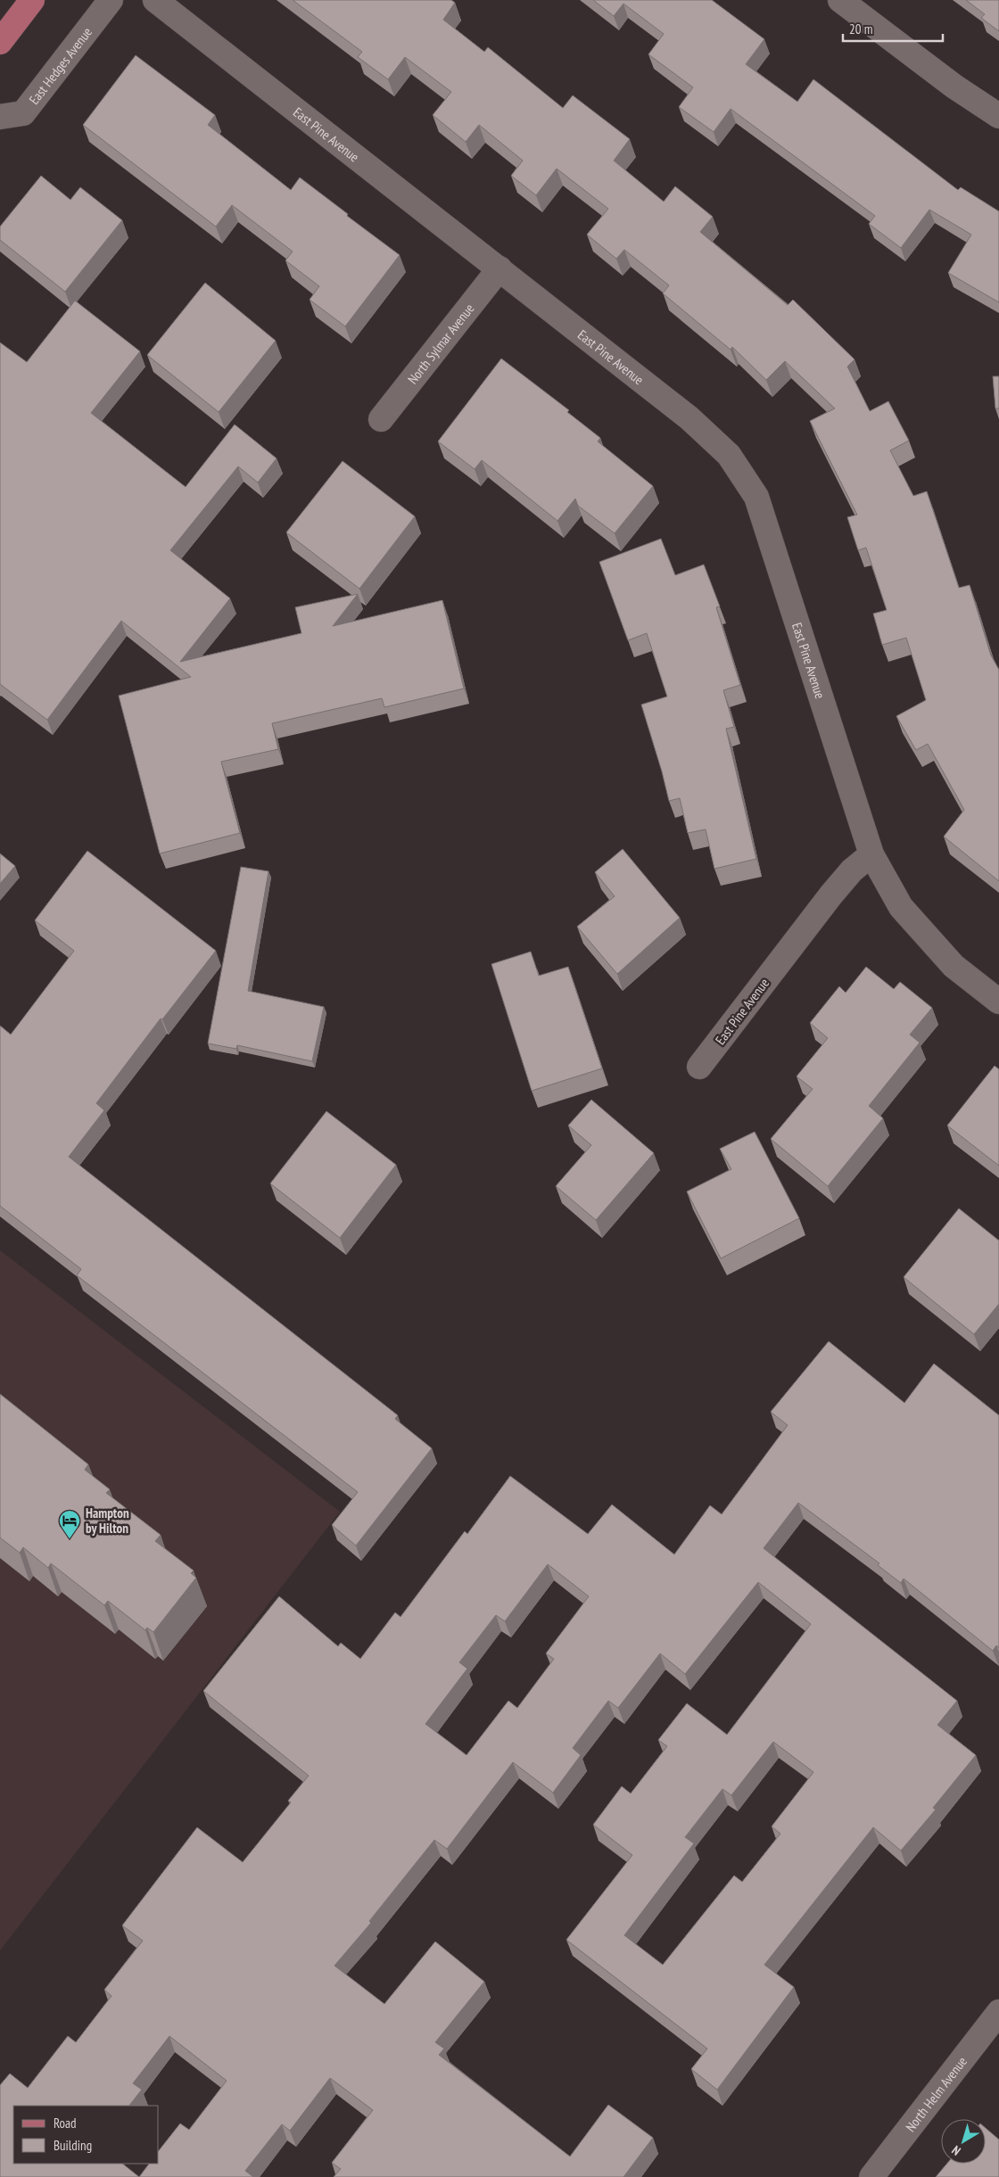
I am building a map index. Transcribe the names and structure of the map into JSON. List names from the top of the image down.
{
  "streets": {
    "street": [
      "East Hedges Avenue",
      "East Pine Avenue",
      "North Sylmar Avenue",
      "North Helm Avenue"
    ]
  },
  "crossings": [
    ["East Pine Avenue", "North Sylmar Avenue"]
  ],
  "places": {
    "hotel": ["Hampton by Hilton"]
  },
  "legend": ["Road", "Building"],
  "scale_bar": "20 m",
  "north": "bottom left"
}
